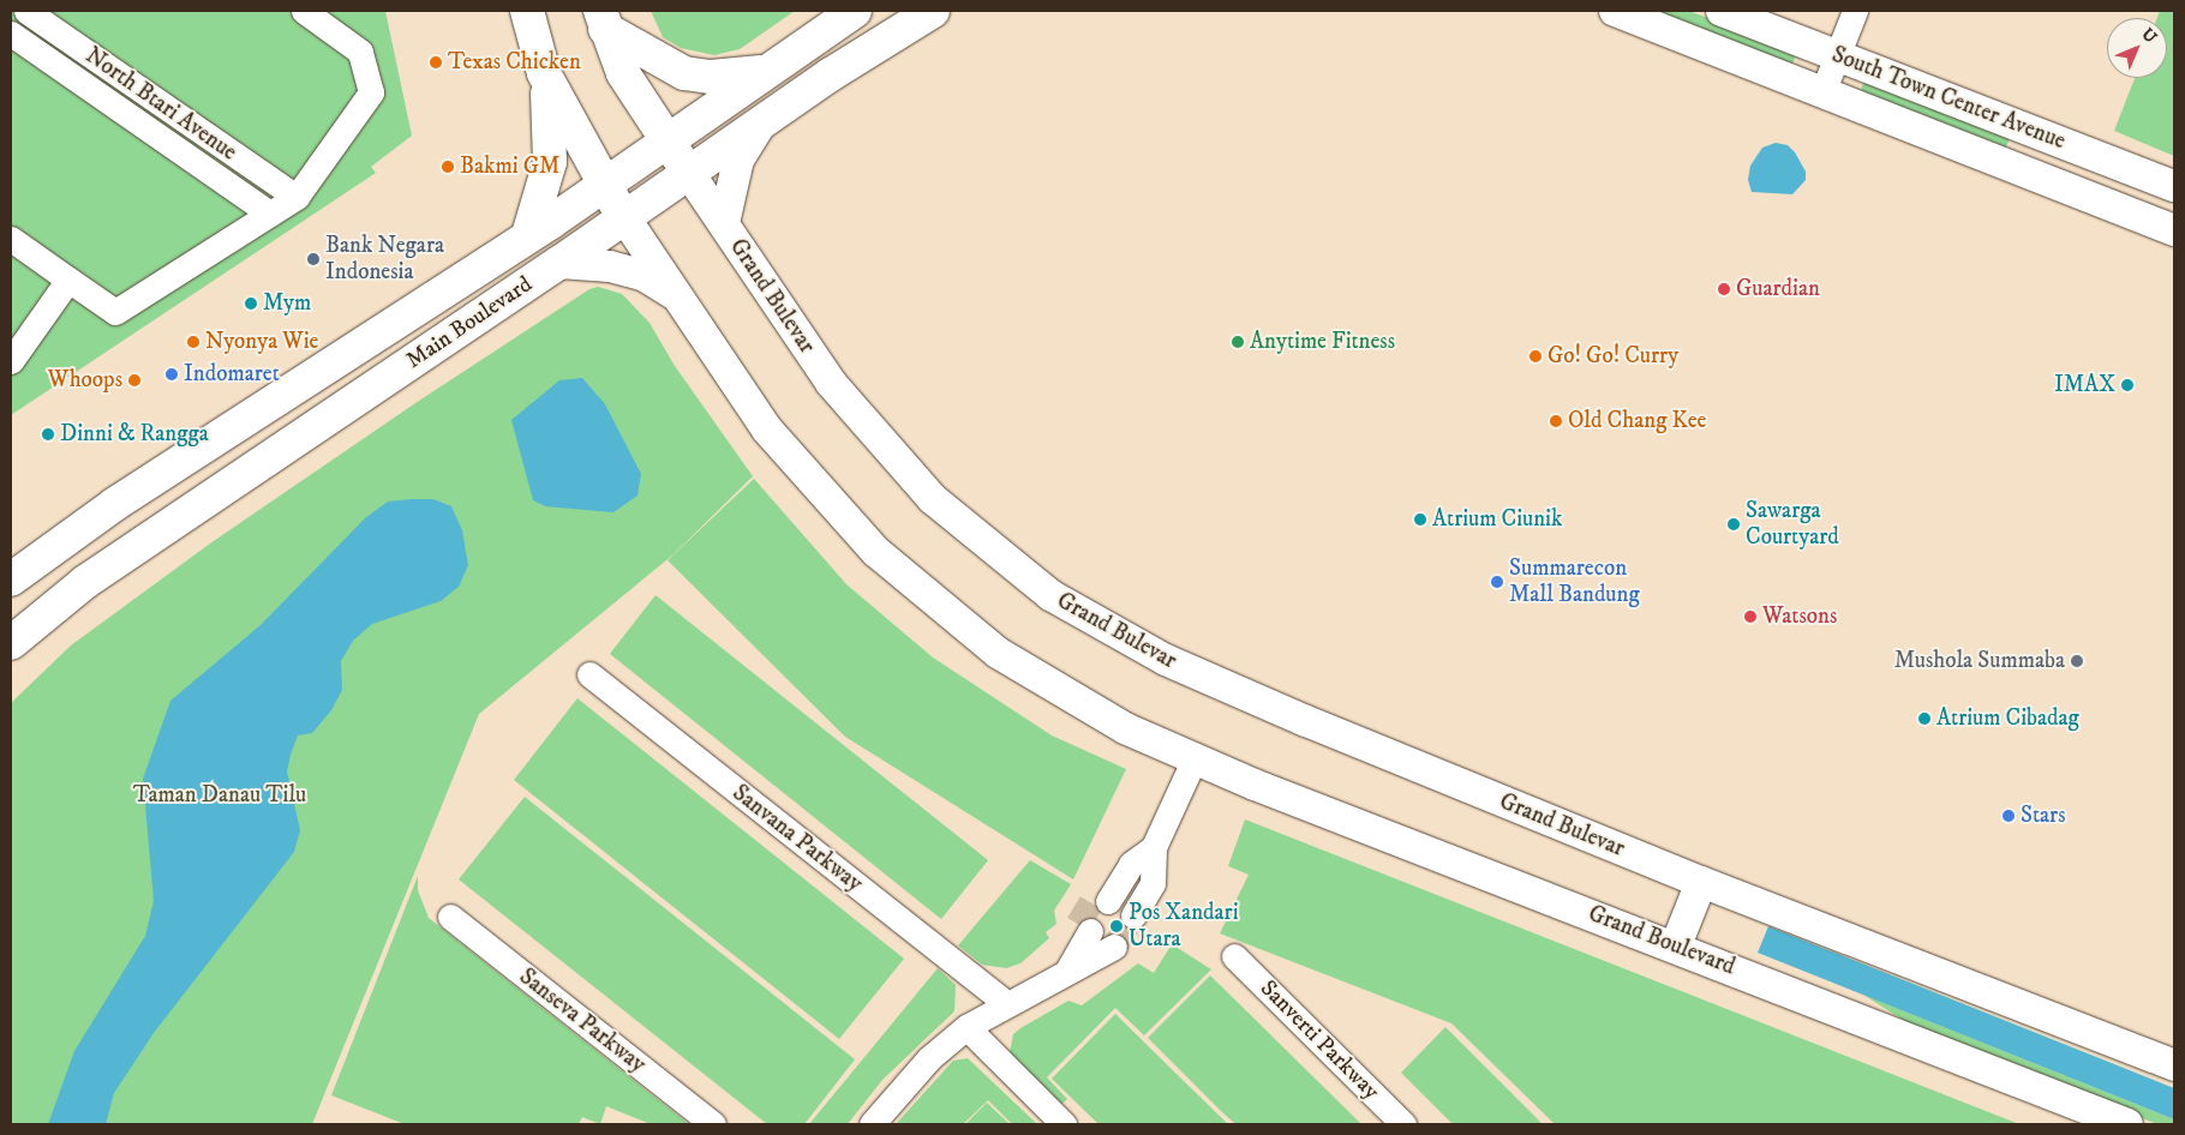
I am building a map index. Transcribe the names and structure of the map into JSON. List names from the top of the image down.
{
  "streets": {
    "main road": ["Main Boulevard"],
    "street": [
      "South Town Center Avenue",
      "North Btari Avenue",
      "Grand Bulevar",
      "Sanvana Parkway",
      "Grand Boulevard",
      "Sanseva Parkway",
      "Sanverti Parkway"
    ]
  },
  "crossings": [
    ["Grand Bulevar", "Main Boulevard"]
  ],
  "parks": ["Taman Danau Tilu"],
  "places": [
    "Texas Chicken",
    "Bakmi GM",
    "Bank Negara Indonesia",
    "Guardian",
    "Mym",
    "Nyonya Wie",
    "Anytime Fitness",
    "Go! Go! Curry",
    "Indomaret",
    "Whoops",
    "IMAX",
    "Old Chang Kee",
    "Dinni & Rangga",
    "Atrium Ciunik",
    "Sawarga Courtyard",
    "Summarecon Mall Bandung",
    "Watsons",
    "Mushola Summaba",
    "Atrium Cibadag",
    "Stars",
    "Pos Xandari Utara"
  ],
  "north": "top right"
}
